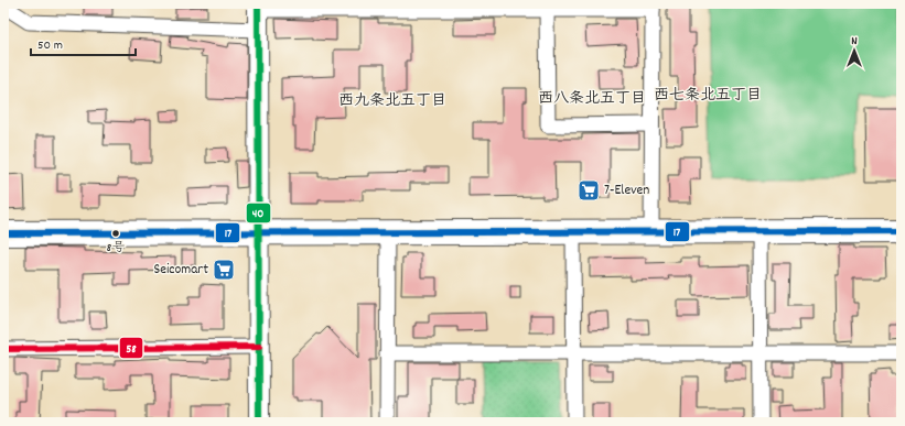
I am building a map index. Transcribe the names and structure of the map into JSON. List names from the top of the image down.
{
  "districts": ["西七条北五丁目", "西八条北五丁目", "西九条北五丁目"],
  "places": {
    "supermarket": ["7-Eleven", "Seicomart"],
    "other": ["8号"]
  },
  "lines": ["transit line 40", "transit line 17", "transit line 58"],
  "scale_bar": "50 m",
  "north": "top"
}
